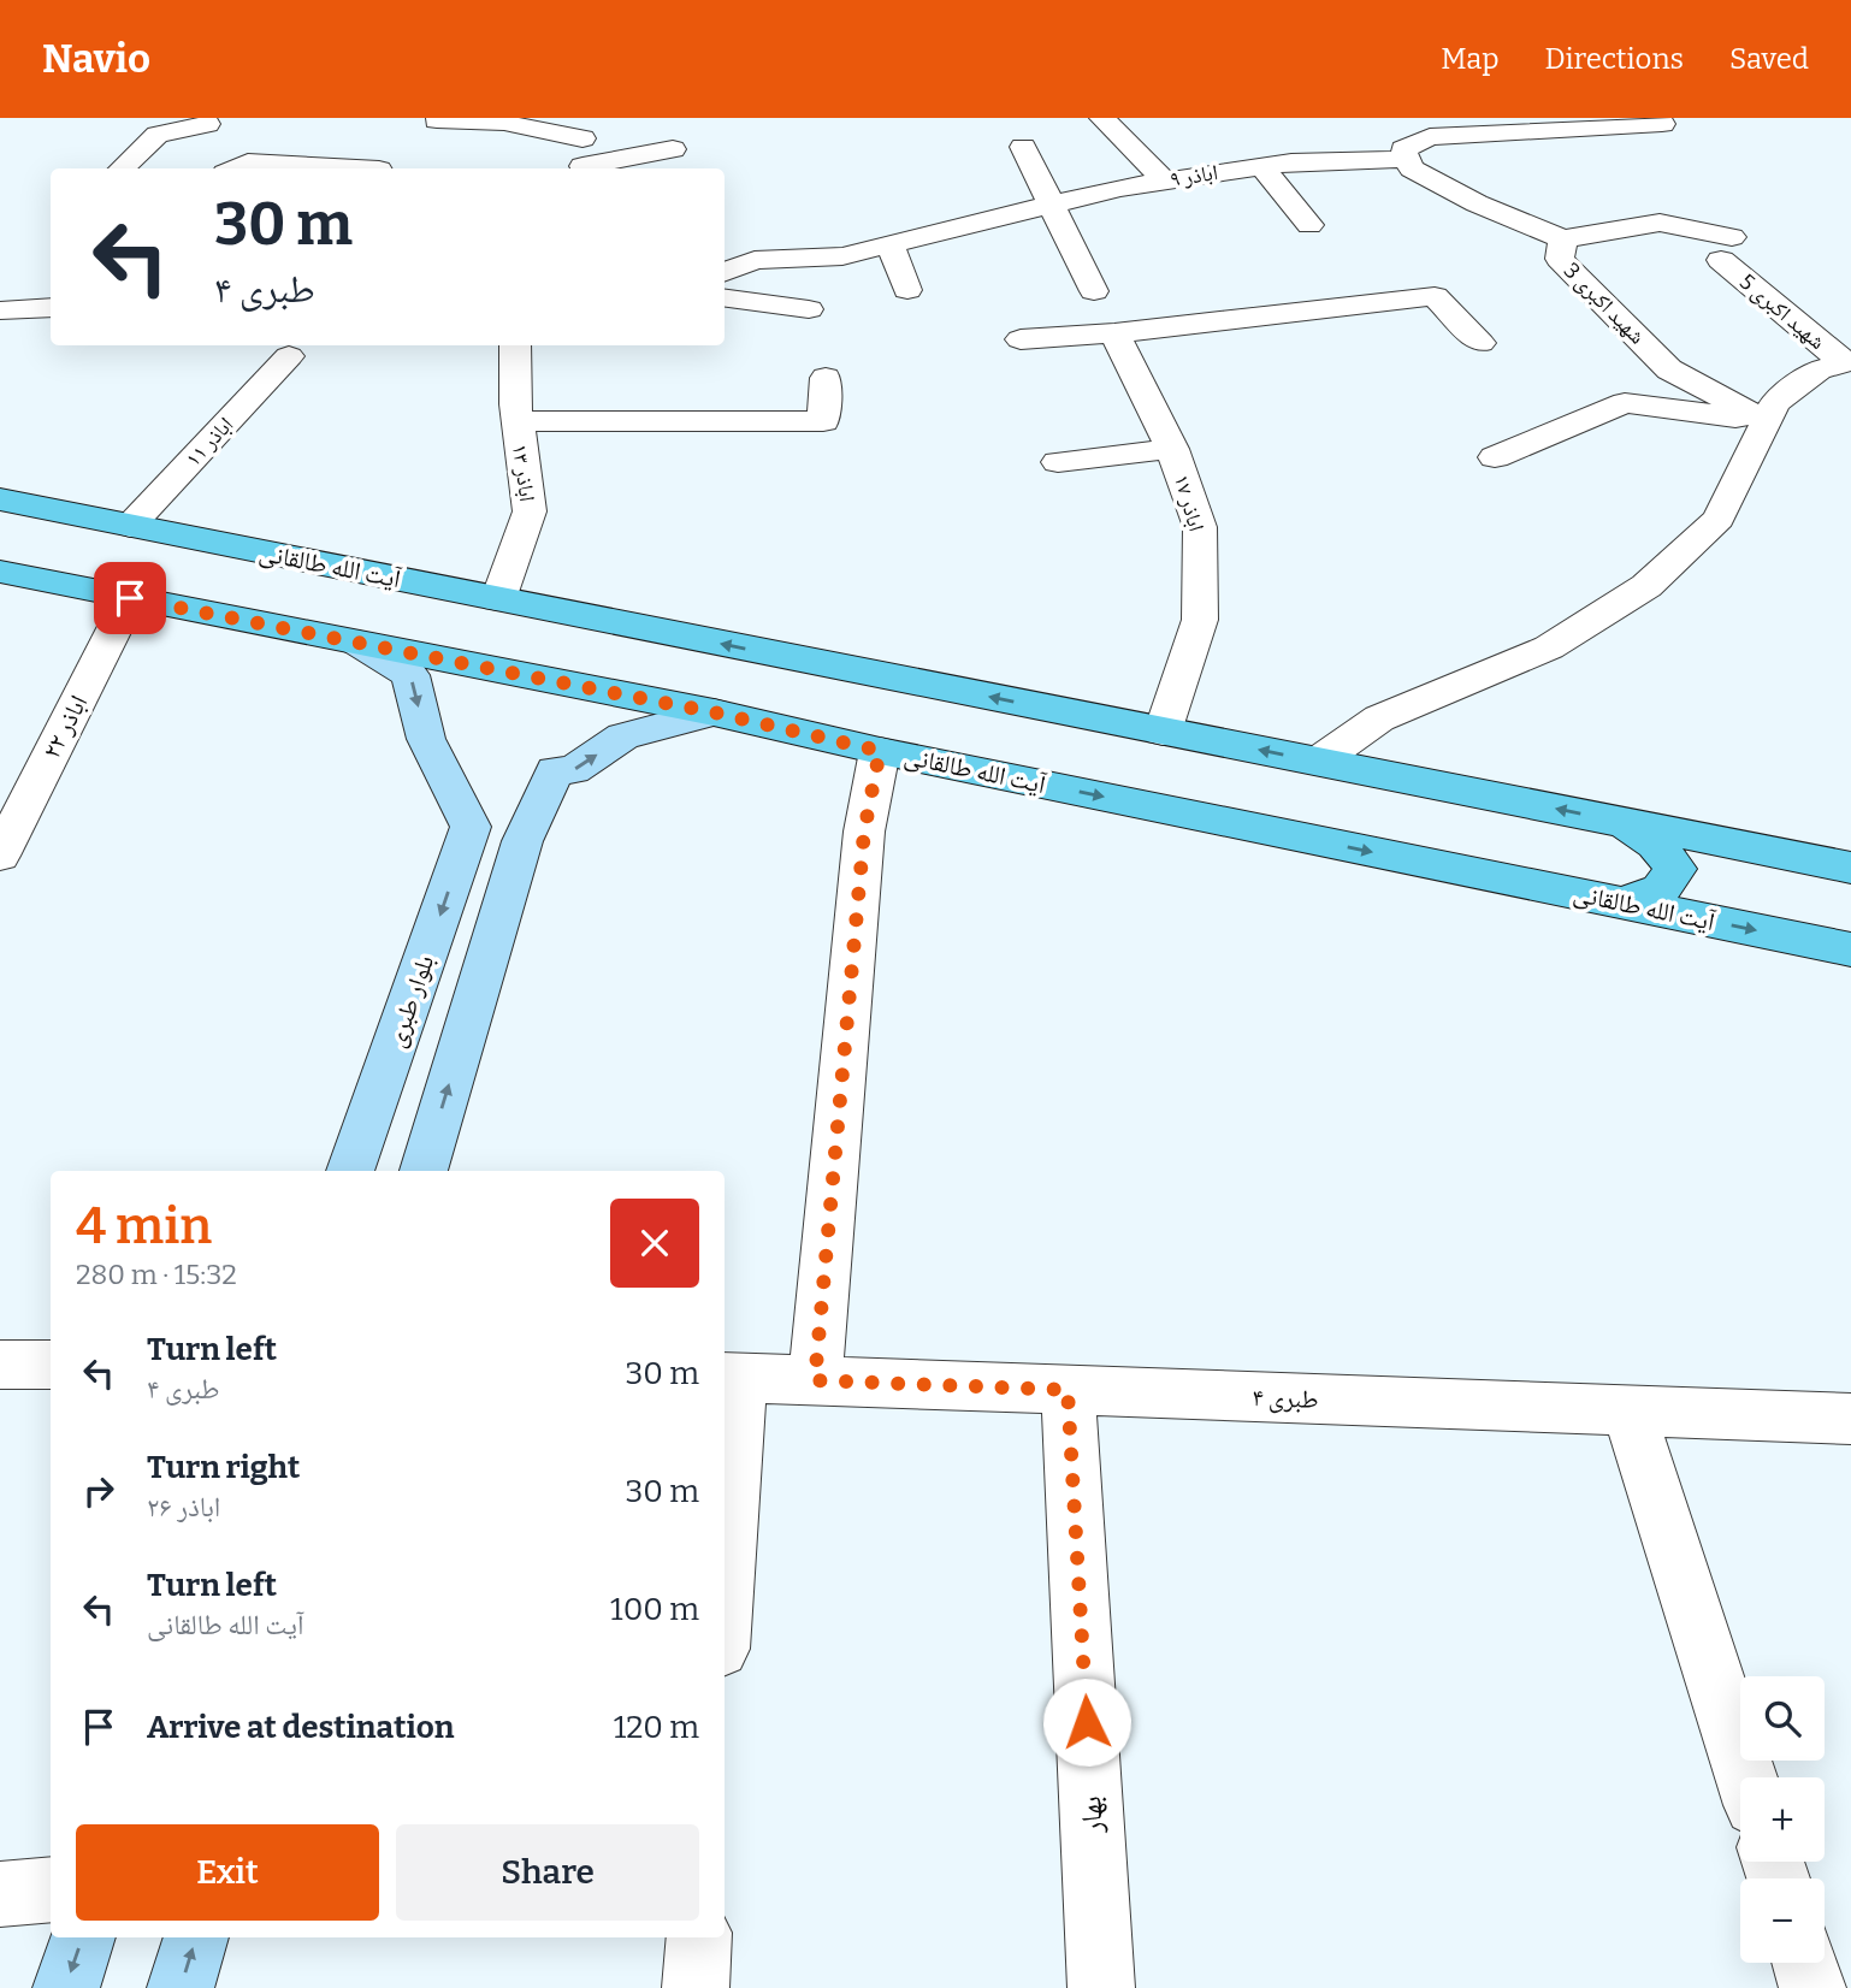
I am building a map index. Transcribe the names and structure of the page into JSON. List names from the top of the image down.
{
  "streets": {
    "main road": ["آیت الله طالقانی", "بلوار طبری"],
    "street": [
      "اباذر ۹",
      "شهید اکبری 3",
      "شهید اکبری 5",
      "اباذر ۱۱",
      "اباذر ۱۳",
      "اباذر ۱۷",
      "اباذر ۲۲",
      "طبری ۴",
      "بهار"
    ]
  },
  "crossings": [
    ["شهید اکبری 3", "شهید اکبری 5"],
    ["اباذر ۱۱", "آیت الله طالقانی"],
    ["اباذر ۱۳", "آیت الله طالقانی"],
    ["اباذر ۱۷", "آیت الله طالقانی"],
    ["آیت الله طالقانی", "اباذر ۲۲"],
    ["آیت الله طالقانی", "بلوار طبری"],
    ["طبری ۴", "بهار"]
  ],
  "one_way": ["بلوار طبری"],
  "page": {
    "header": "Navio",
    "nav": ["Map", "Directions", "Saved"],
    "turn": ["30 m", "طبری ۴"],
    "heading": ["4 min", "280 m · 15:32"],
    "list": [
      {
        "name": "Turn left",
        "note": "طبری ۴",
        "value": "30 m"
      },
      {
        "name": "Turn right",
        "note": "اباذر ۲۶",
        "value": "30 m"
      },
      {
        "name": "Turn left",
        "note": "آیت الله طالقانی",
        "value": "100 m"
      },
      {
        "name": "Arrive at destination",
        "value": "120 m"
      }
    ],
    "map_buttons": ["+", "−"],
    "buttons": ["Exit", "Share"]
  }
}
